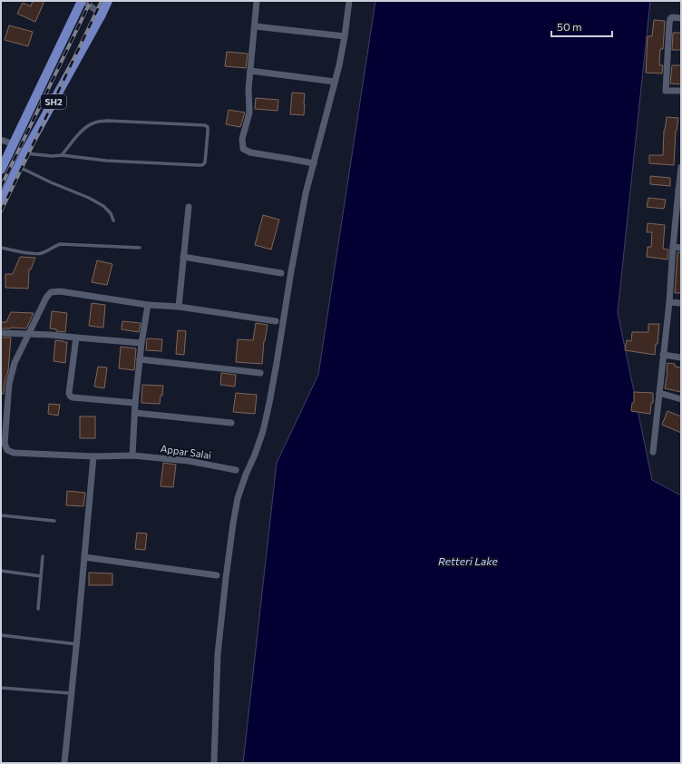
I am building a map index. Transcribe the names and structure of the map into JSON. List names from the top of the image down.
{
  "streets": {
    "main road": ["SH2"],
    "street": ["Appar Salai"]
  },
  "water": ["Retteri Lake"],
  "scale_bar": "50 m"
}
